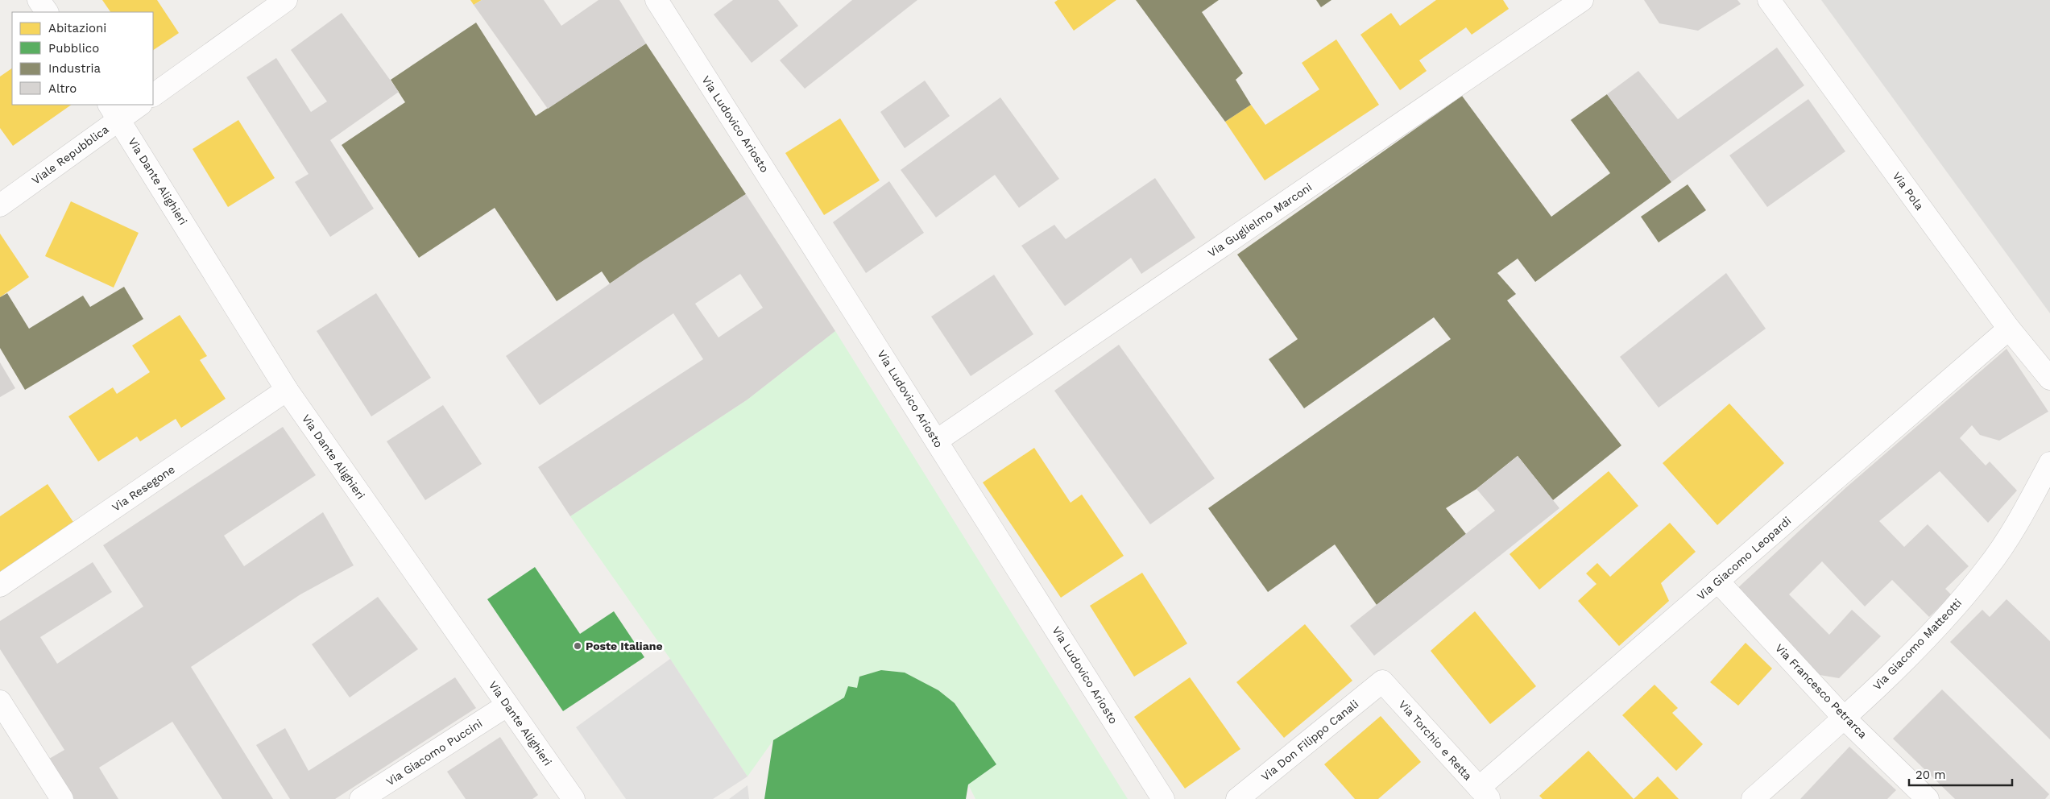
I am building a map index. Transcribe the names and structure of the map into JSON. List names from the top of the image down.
{
  "streets": {
    "street": [
      "Via Ludovico Ariosto",
      "Viale Repubblica",
      "Via Dante Alighieri",
      "Via Pola",
      "Via Guglielmo Marconi",
      "Via Resegone",
      "Via Giacomo Leopardi",
      "Via Giacomo Matteotti",
      "Via Francesco Petrarca",
      "Via Don Filippo Canali",
      "Via Torchio e Retta",
      "Via Giacomo Puccini"
    ]
  },
  "crossings": [
    ["Via Ludovico Ariosto", "Via Guglielmo Marconi"],
    ["Viale Repubblica", "Via Dante Alighieri"],
    ["Via Dante Alighieri", "Via Resegone"],
    ["Via Dante Alighieri", "Via Giacomo Puccini"],
    ["Via Pola", "Via Giacomo Leopardi"],
    ["Via Giacomo Leopardi", "Via Francesco Petrarca"],
    ["Via Giacomo Leopardi", "Via Torchio e Retta"],
    ["Via Giacomo Matteotti", "Via Francesco Petrarca"],
    ["Via Don Filippo Canali", "Via Torchio e Retta"]
  ],
  "places": ["Poste Italiane"],
  "legend": [
    "Abitazioni",
    "Pubblico",
    "Industria",
    "Altro"
  ],
  "scale_bar": "20 m"
}
